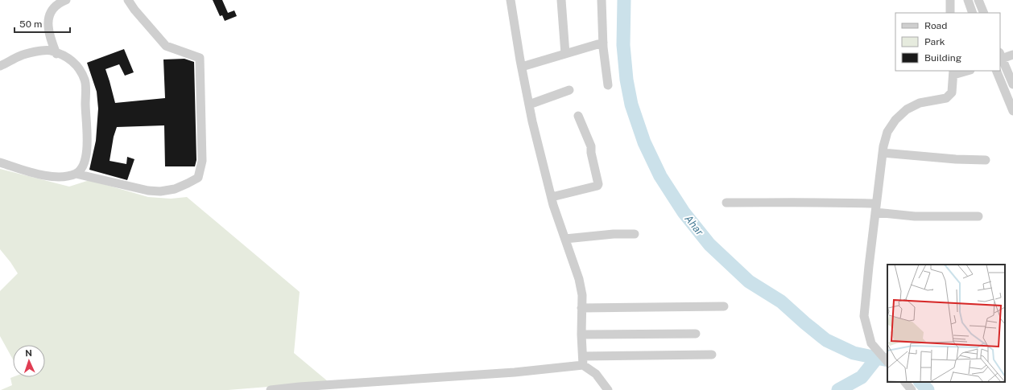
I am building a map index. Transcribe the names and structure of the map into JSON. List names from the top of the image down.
{
  "water": ["Ahar"],
  "legend": ["Road", "Park", "Building"],
  "scale_bar": "50 m",
  "north": "top"
}
